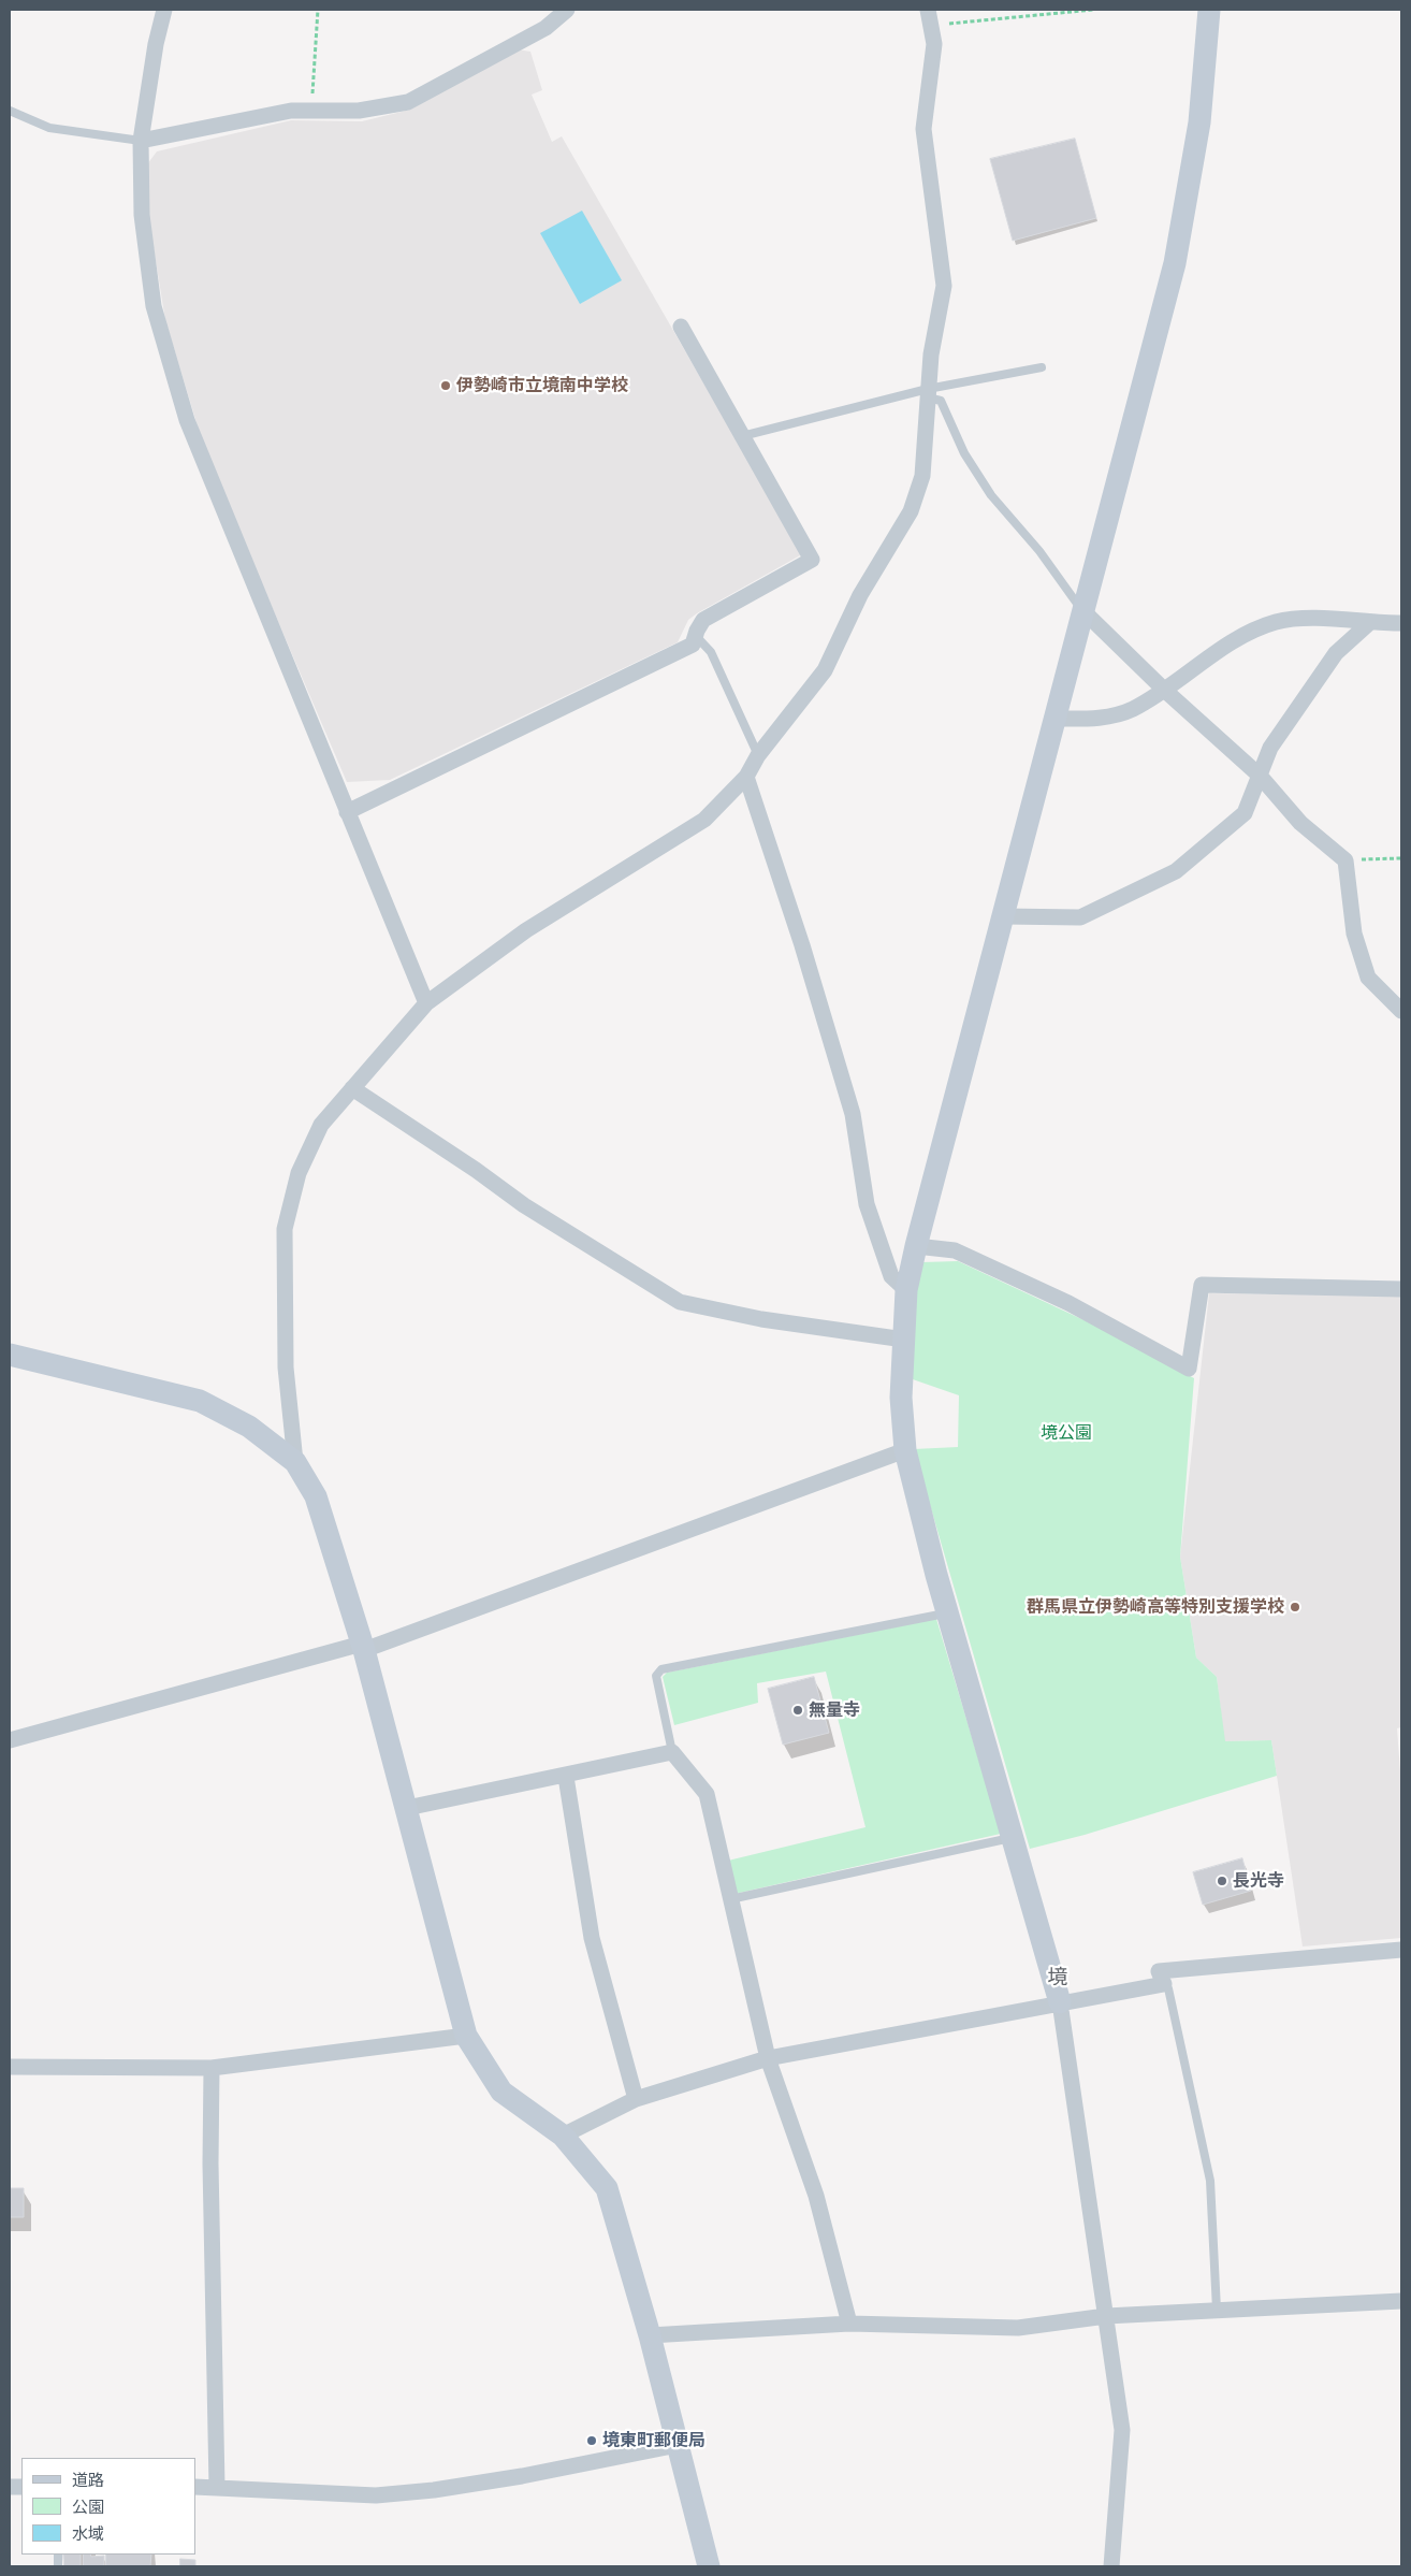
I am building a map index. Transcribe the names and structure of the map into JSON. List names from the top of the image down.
{
  "districts": ["境"],
  "parks": ["境公園"],
  "places": [
    "伊勢崎市立境南中学校",
    "群馬県立伊勢崎高等特別支援学校",
    "無量寺",
    "長光寺",
    "境東町郵便局"
  ],
  "legend": ["道路", "公園", "水域"]
}
